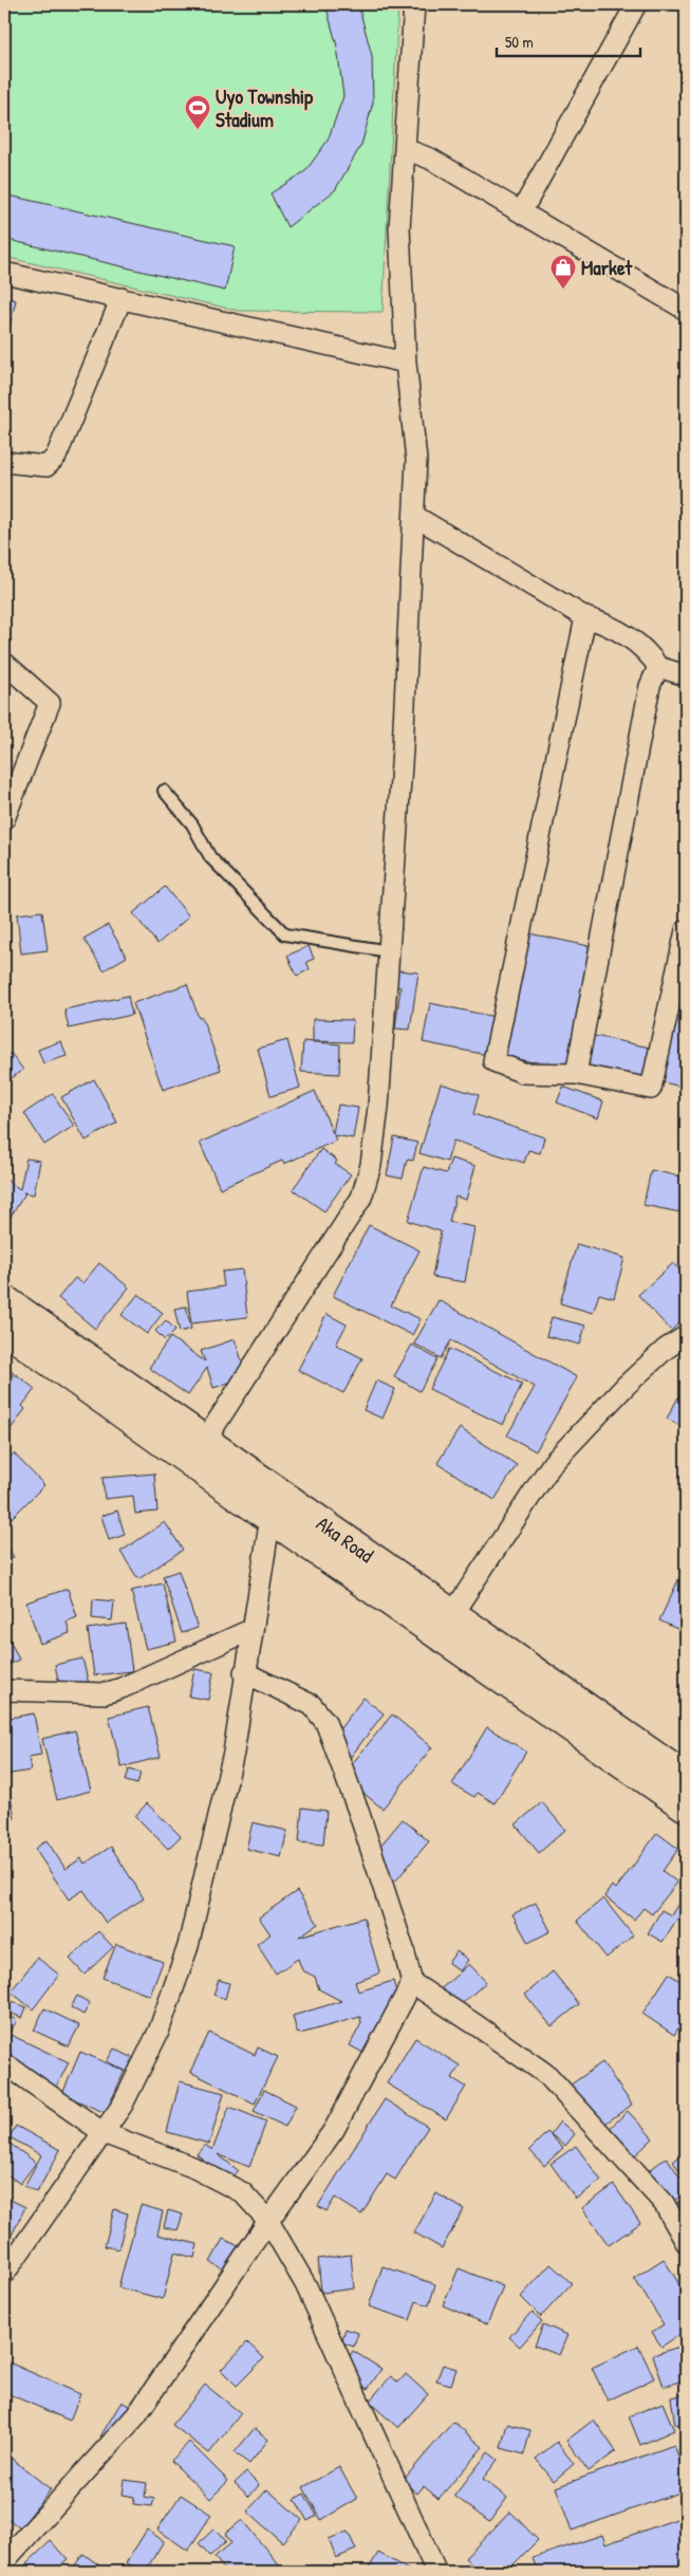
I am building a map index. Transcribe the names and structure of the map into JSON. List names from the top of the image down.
{
  "streets": {
    "main road": ["Aka Road"]
  },
  "places": {
    "sports": ["Uyo Township Stadium"],
    "shop": ["Market"]
  },
  "scale_bar": "50 m"
}
